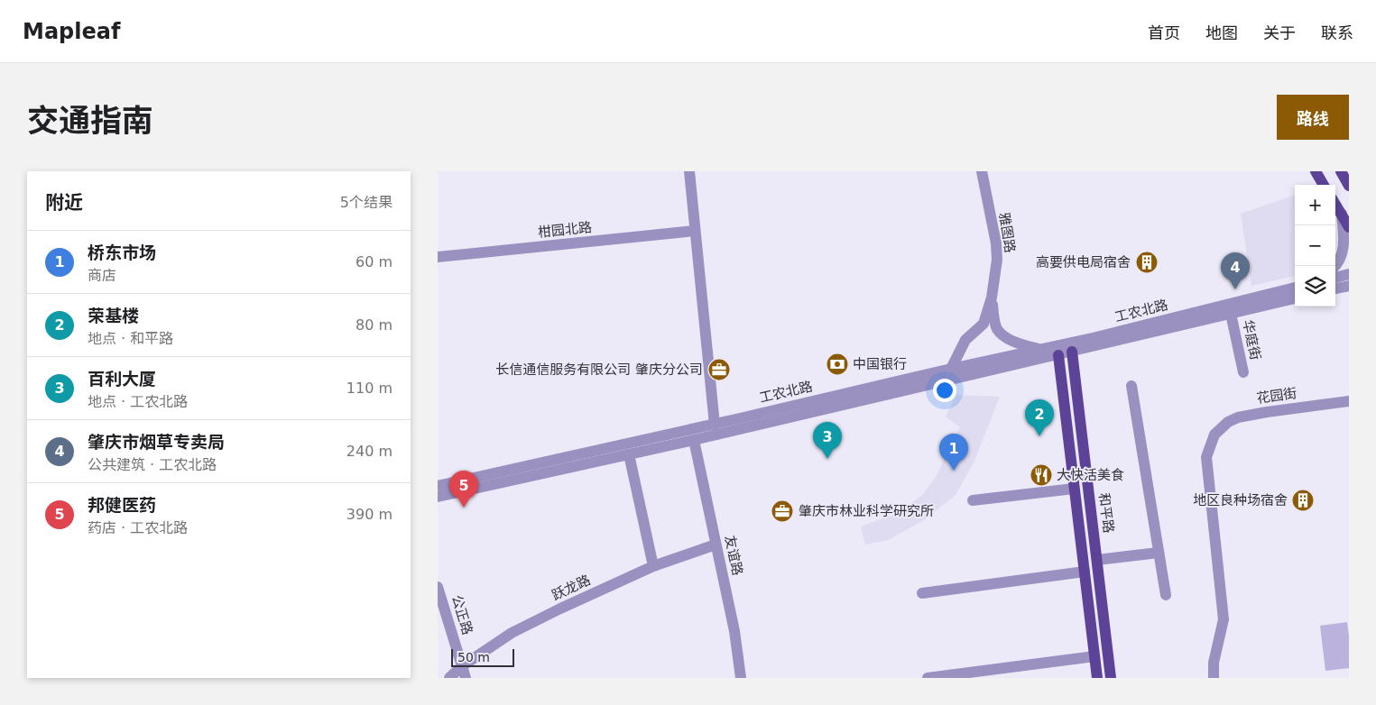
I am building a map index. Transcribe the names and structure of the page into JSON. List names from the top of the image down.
{
  "streets": {
    "main road": ["和平路"],
    "street": [
      "柑园北路",
      "雅图路",
      "工农北路",
      "华庭街",
      "花园街",
      "友谊路",
      "跃龙路",
      "公正路"
    ]
  },
  "crossings": [
    ["工农北路", "华庭街"],
    ["工农北路", "和平路"],
    ["工农北路", "友谊路"],
    ["友谊路", "跃龙路"],
    ["跃龙路", "公正路"]
  ],
  "places": {
    "building": ["高要供电局宿舍", "地区良种场宿舍"],
    "bank": ["中国银行"],
    "office": ["长信通信服务有限公司 肇庆分公司", "肇庆市林业科学研究所"],
    "restaurant": ["大快活美食"]
  },
  "scale_bar": "50 m",
  "page": {
    "header": "Mapleaf",
    "nav": [
      "首页",
      "地图",
      "关于",
      "联系"
    ],
    "title": "交通指南",
    "buttons": "路线",
    "heading": ["附近", "5个结果"],
    "map_buttons": ["+", "−"],
    "list": [
      {
        "mark": "1",
        "name": "桥东市场",
        "note": "商店",
        "value": "60 m"
      },
      {
        "mark": "2",
        "name": "荣基楼",
        "note": "地点 · 和平路",
        "value": "80 m"
      },
      {
        "mark": "3",
        "name": "百利大厦",
        "note": "地点 · 工农北路",
        "value": "110 m"
      },
      {
        "mark": "4",
        "name": "肇庆市烟草专卖局",
        "note": "公共建筑 · 工农北路",
        "value": "240 m"
      },
      {
        "mark": "5",
        "name": "邦健医药",
        "note": "药店 · 工农北路",
        "value": "390 m"
      }
    ],
    "pins": [
      "4",
      "2",
      "3",
      "1",
      "5"
    ],
    "scale": "50 m"
  }
}
